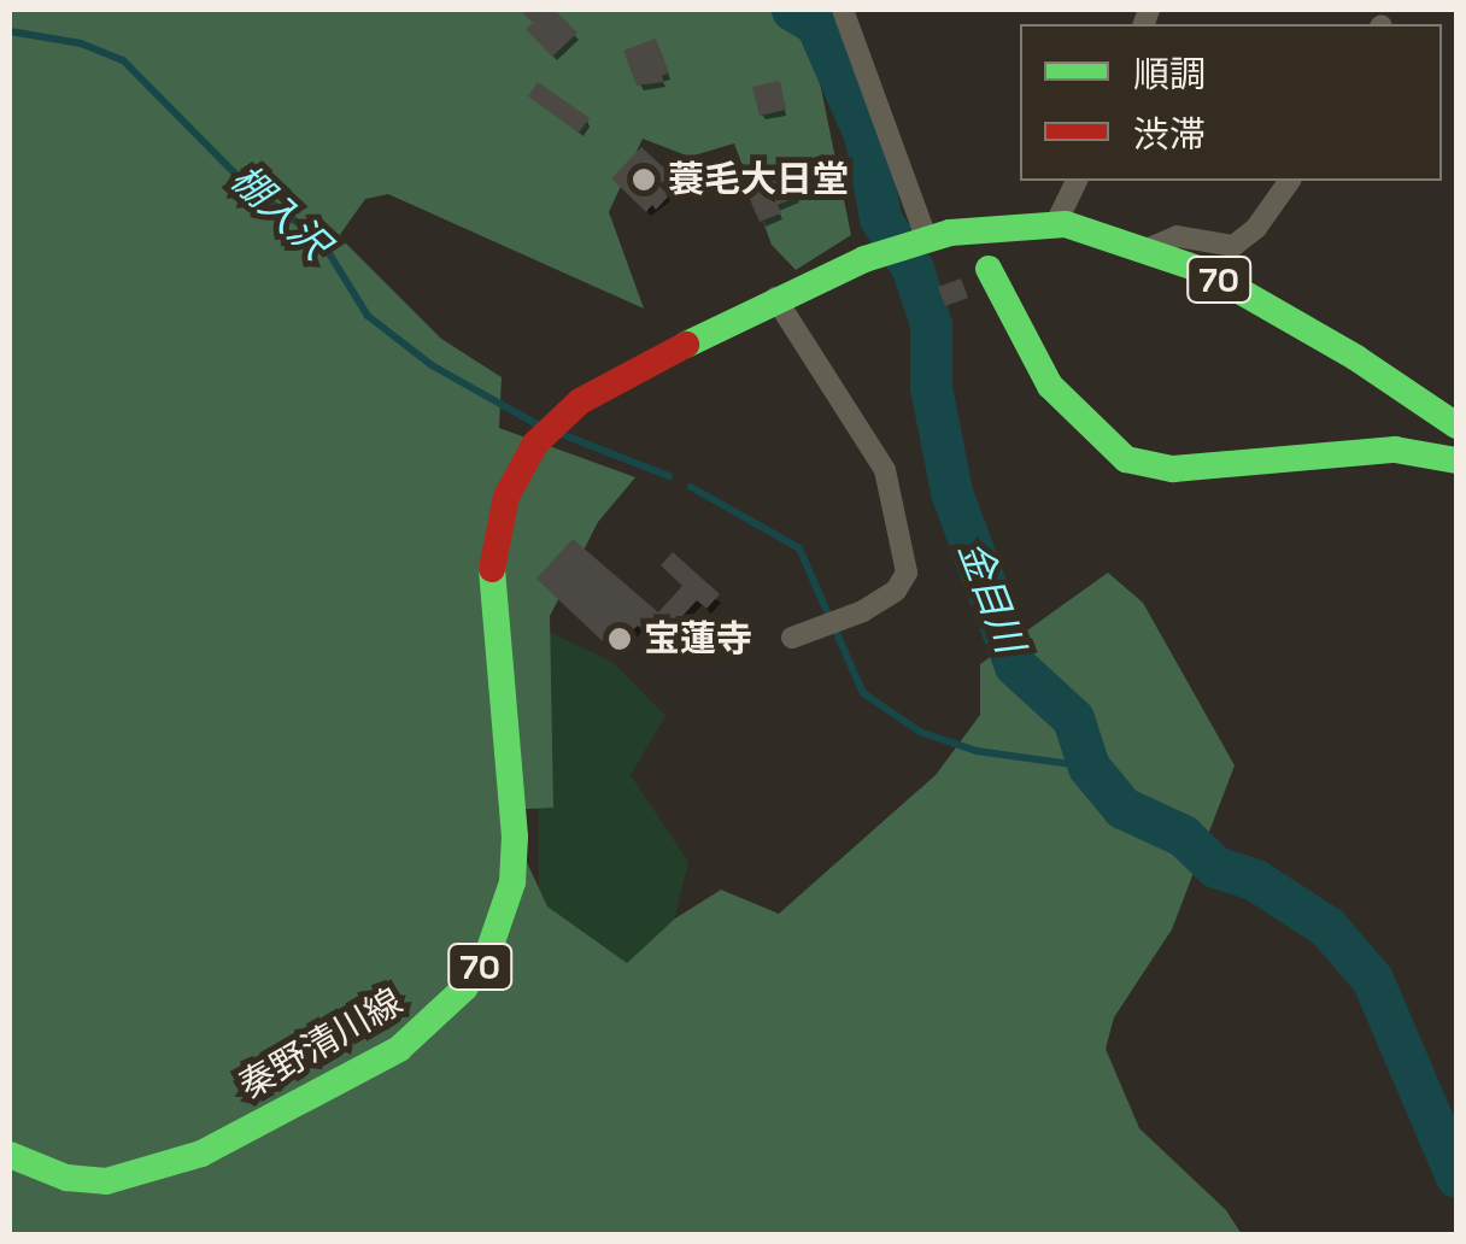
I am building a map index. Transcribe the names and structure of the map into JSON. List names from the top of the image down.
{
  "streets": {
    "main road": ["70", "秦野清川線"]
  },
  "crossings": [
    ["70", "秦野清川線"]
  ],
  "water": ["棚入沢", "金目川"],
  "places": ["蓑毛大日堂", "宝蓮寺"],
  "legend": ["順調", "渋滞"]
}
